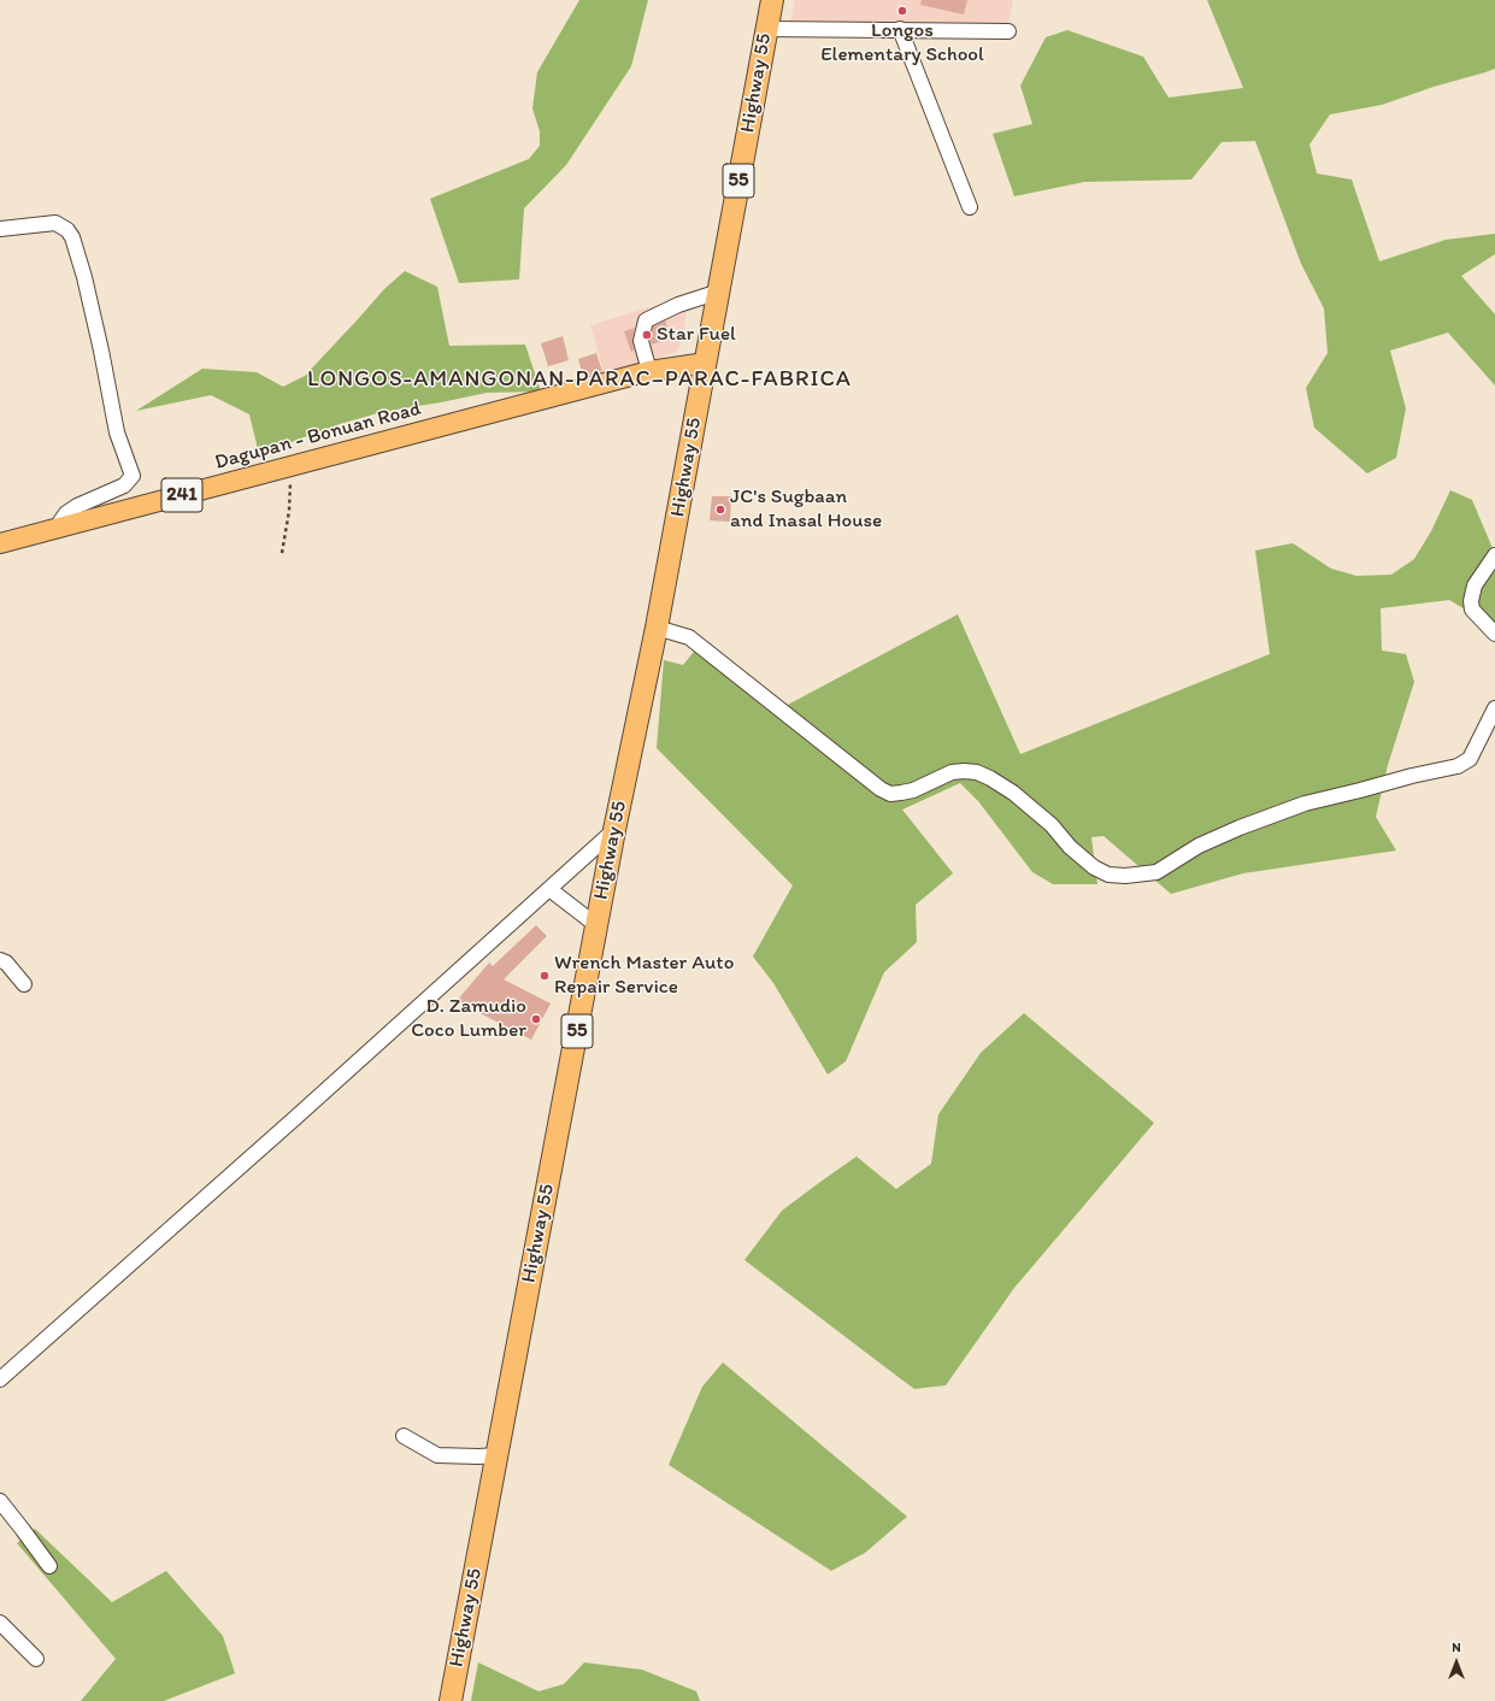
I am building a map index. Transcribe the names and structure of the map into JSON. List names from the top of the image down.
{
  "streets": {
    "highway": ["Highway 55", "55"],
    "main road": ["Dagupan - Bonuan Road", "241"]
  },
  "crossings": [
    ["Highway 55", "Dagupan - Bonuan Road"]
  ],
  "districts": ["LONGOS-AMANGONAN-PARAC‑PARAC-FABRICA"],
  "places": [
    "Longos Elementary School",
    "Star Fuel",
    "JC's Sugbaan and Inasal House",
    "Wrench Master Auto Repair Service",
    "D. Zamudio Coco Lumber"
  ],
  "north": "top"
}
